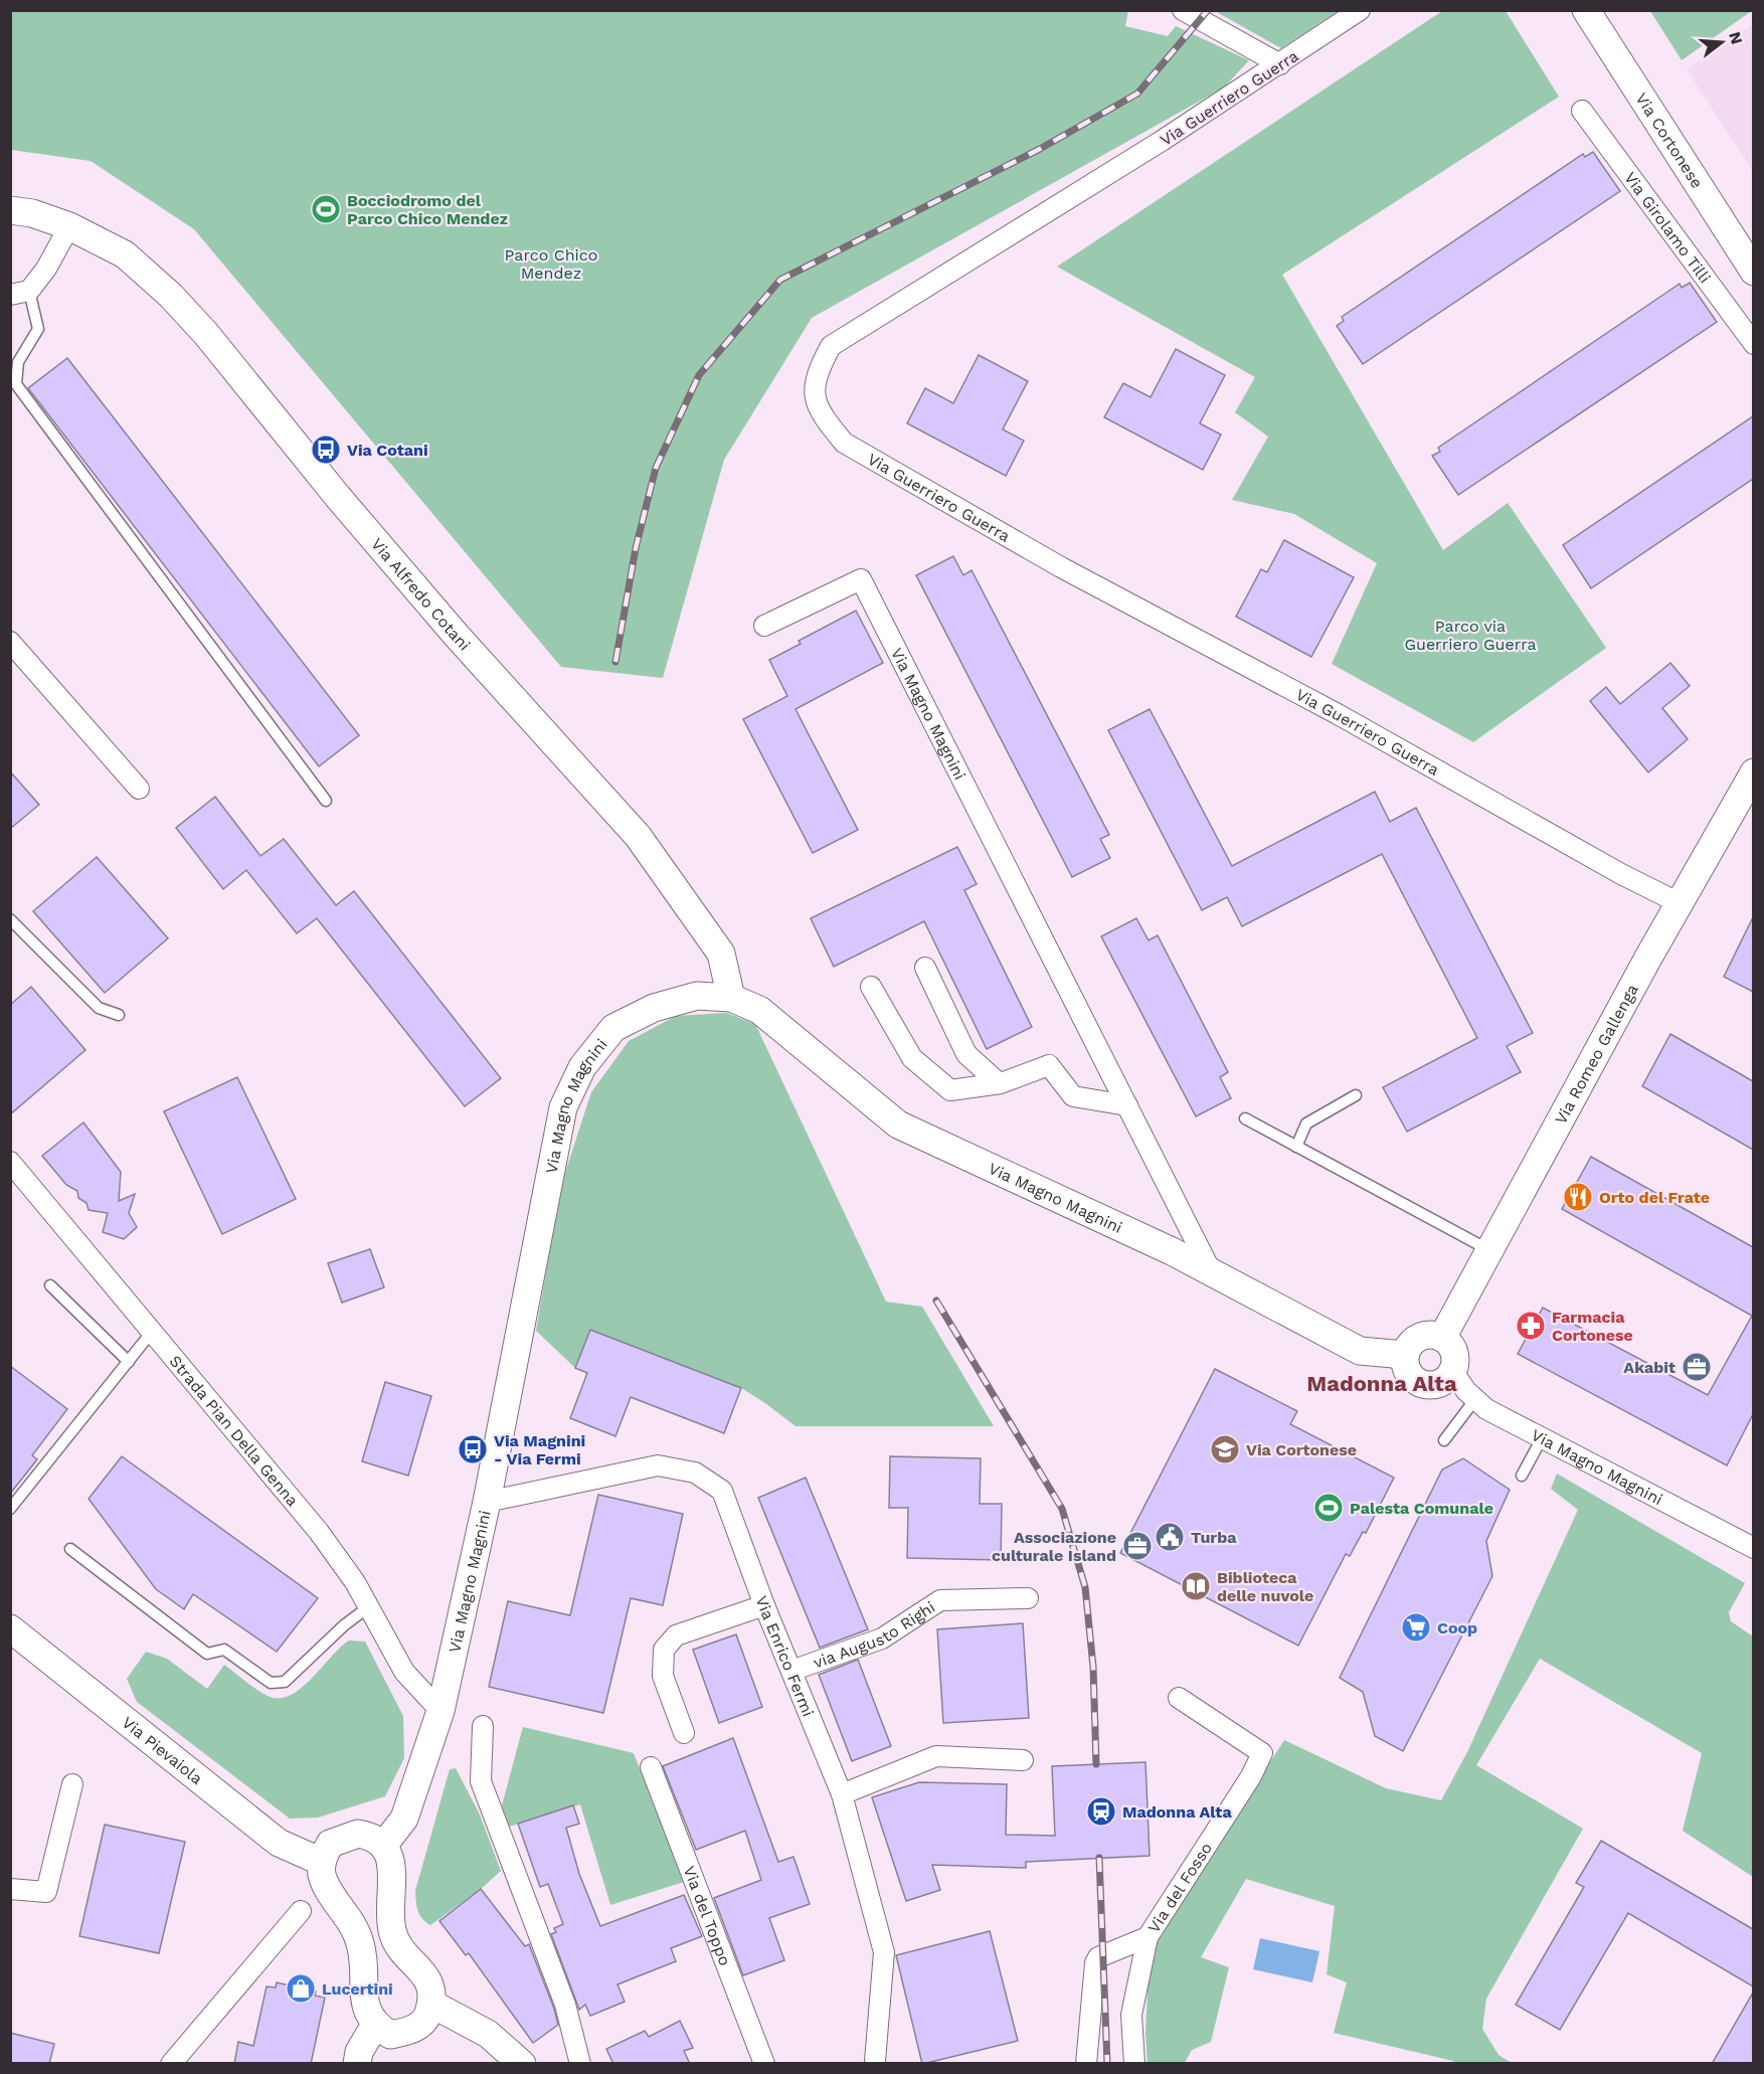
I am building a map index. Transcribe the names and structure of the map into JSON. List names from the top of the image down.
{
  "streets": {
    "street": [
      "Via Guerriero Guerra",
      "Via Cortonese",
      "Via Girolamo Tilli",
      "Via Alfredo Cotani",
      "Via Magno Magnini",
      "Via Romeo Gallenga",
      "Strada Pian Della Genna",
      "via Augusto Righi",
      "Via Enrico Fermi",
      "Via Pievaiola",
      "Via del Fosso",
      "Via del Toppo"
    ]
  },
  "crossings": [
    ["Via Guerriero Guerra", "Via Romeo Gallenga"],
    ["Via Alfredo Cotani", "Via Magno Magnini"],
    ["Via Magno Magnini", "Via Romeo Gallenga"],
    ["Via Magno Magnini", "Strada Pian Della Genna"],
    ["Via Magno Magnini", "Via Enrico Fermi"],
    ["via Augusto Righi", "Via Enrico Fermi"]
  ],
  "districts": ["Madonna Alta"],
  "parks": ["Parco Chico Mendez", "Parco via Guerriero Guerra"],
  "places": {
    "sports": ["Bocciodromo del Parco Chico Mendez", "Palesta Comunale"],
    "bus stop": ["Via Cotani", "Via Magnini - Via Fermi"],
    "restaurant": ["Orto del Frate"],
    "pharmacy": ["Farmacia Cortonese"],
    "office": ["Akabit", "Associazione culturale Island"],
    "school or university": ["Via Cortonese"],
    "public building": ["Turba"],
    "library": ["Biblioteca delle nuvole"],
    "supermarket": ["Coop"],
    "station": ["Madonna Alta"],
    "shop": ["Lucertini"]
  },
  "north": "right"
}
